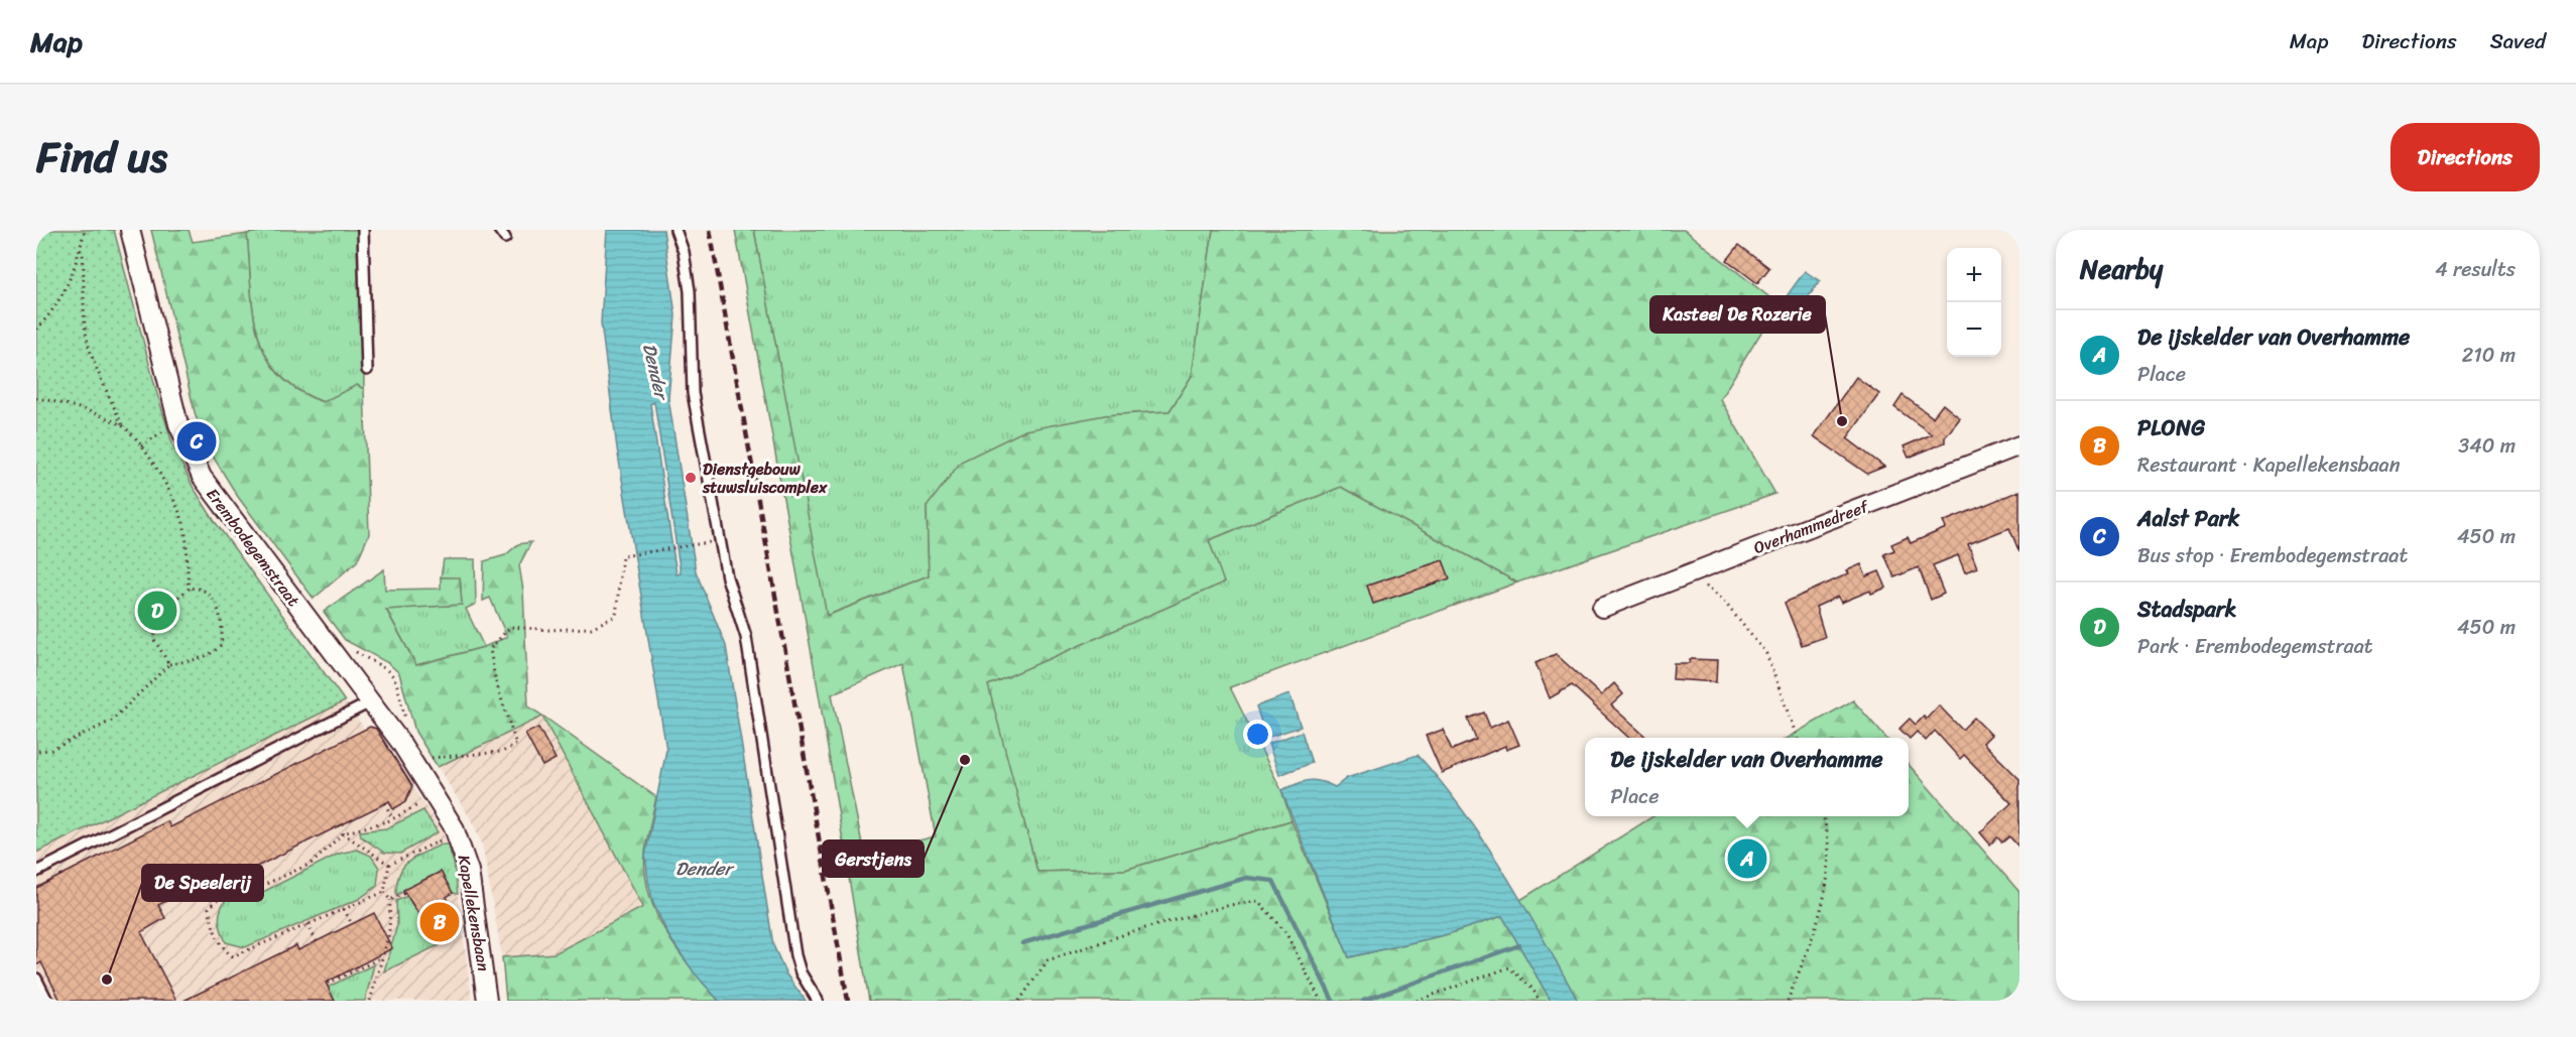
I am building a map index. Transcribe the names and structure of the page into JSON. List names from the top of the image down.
{
  "streets": {
    "street": ["Overhammedreef", "Erembodegemstraat", "Kapellekensbaan"]
  },
  "crossings": [
    ["Erembodegemstraat", "Kapellekensbaan"]
  ],
  "water": ["Dender"],
  "places": [
    "Kasteel De Rozerie",
    "Dienstgebouw stuwsluiscomplex",
    "Gerstjens",
    "De Speelerij"
  ],
  "page": {
    "header": "Map",
    "nav": ["Map", "Directions", "Saved"],
    "title": "Find us",
    "buttons": "Directions",
    "heading": ["Nearby", "4 results"],
    "map_buttons": ["+", "−"],
    "list": [
      {
        "mark": "A",
        "name": "De ijskelder van Overhamme",
        "note": "Place",
        "value": "210 m"
      },
      {
        "mark": "B",
        "name": "PLONG",
        "note": "Restaurant · Kapellekensbaan",
        "value": "340 m"
      },
      {
        "mark": "C",
        "name": "Aalst Park",
        "note": "Bus stop · Erembodegemstraat",
        "value": "450 m"
      },
      {
        "mark": "D",
        "name": "Stadspark",
        "note": "Park · Erembodegemstraat",
        "value": "450 m"
      }
    ],
    "pins": [
      "C",
      "D",
      "A",
      "B"
    ],
    "popup": ["De ijskelder van Overhamme", "Place"]
  }
}
